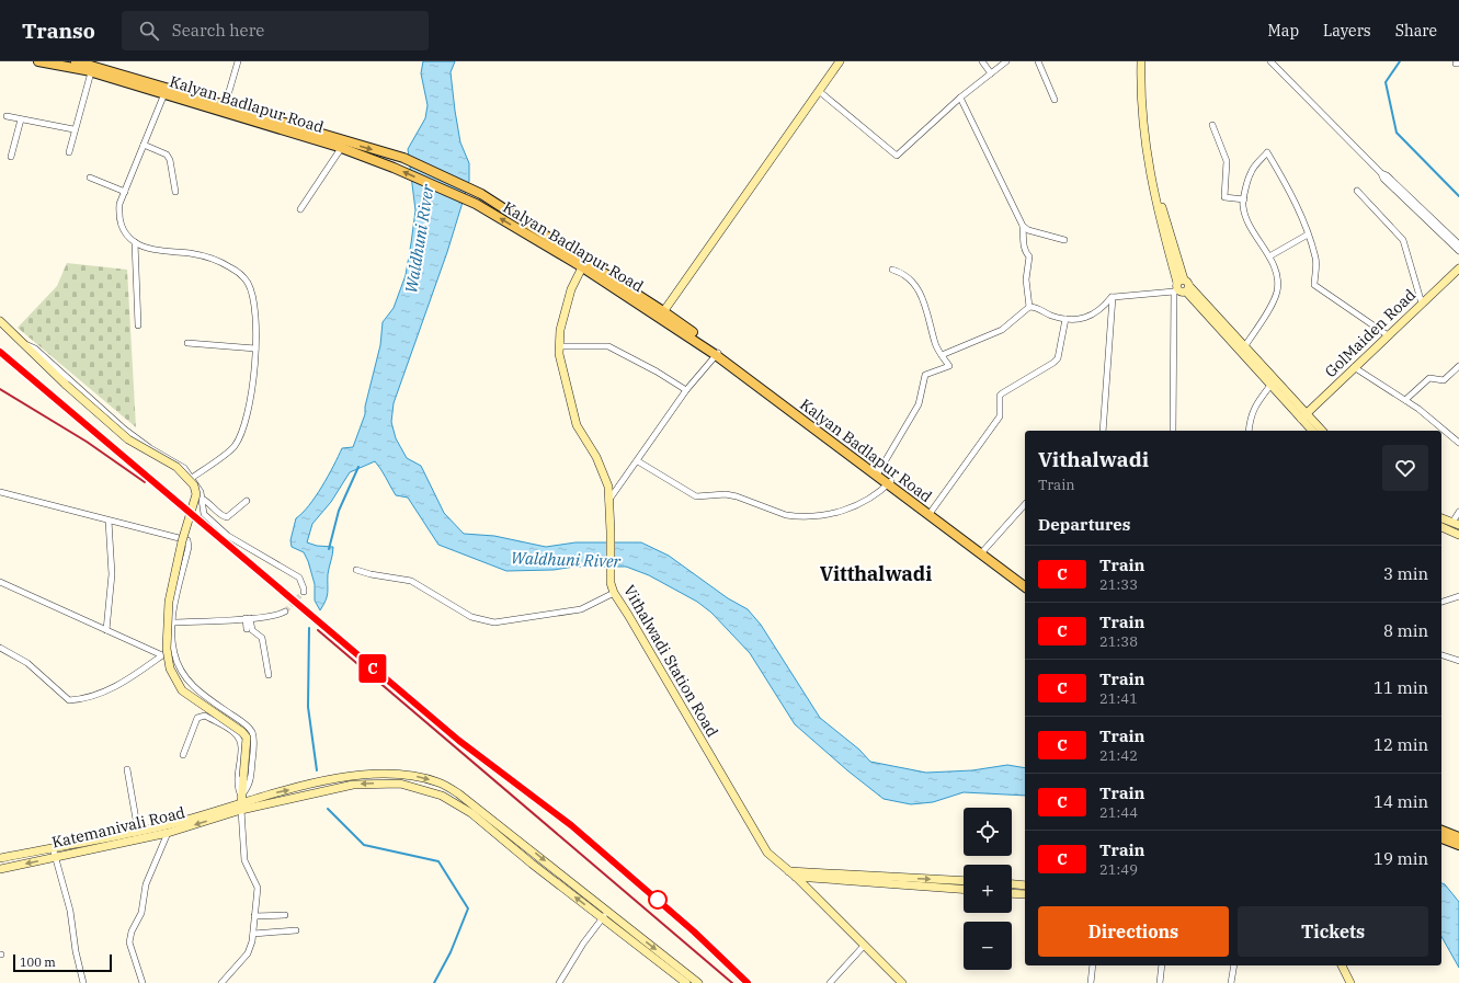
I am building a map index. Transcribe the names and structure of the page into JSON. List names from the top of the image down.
{
  "streets": {
    "main road": [
      "Kalyan Badlapur Road",
      "GolMaiden Road",
      "Vithalwadi Station Road",
      "Katemanivali Road"
    ]
  },
  "crossings": [
    ["Kalyan Badlapur Road", "Vithalwadi Station Road"]
  ],
  "districts": ["Vitthalwadi"],
  "water": ["Waldhuni River"],
  "scale_bar": "100 m",
  "page": {
    "header": "Transo",
    "search": "Search here",
    "nav": ["Map", "Layers", "Share"],
    "on_map": "C",
    "heading": [
      ["Vithalwadi", "Train"],
      "Departures"
    ],
    "list": [
      {
        "mark": "C",
        "name": "Train",
        "note": "21:33",
        "value": "3 min"
      },
      {
        "mark": "C",
        "name": "Train",
        "note": "21:38",
        "value": "8 min"
      },
      {
        "mark": "C",
        "name": "Train",
        "note": "21:41",
        "value": "11 min"
      },
      {
        "mark": "C",
        "name": "Train",
        "note": "21:42",
        "value": "12 min"
      },
      {
        "mark": "C",
        "name": "Train",
        "note": "21:44",
        "value": "14 min"
      },
      {
        "mark": "C",
        "name": "Train",
        "note": "21:49",
        "value": "19 min"
      }
    ],
    "map_buttons": ["+", "−"],
    "buttons": ["Directions", "Tickets"],
    "scale": "100 m"
  }
}
